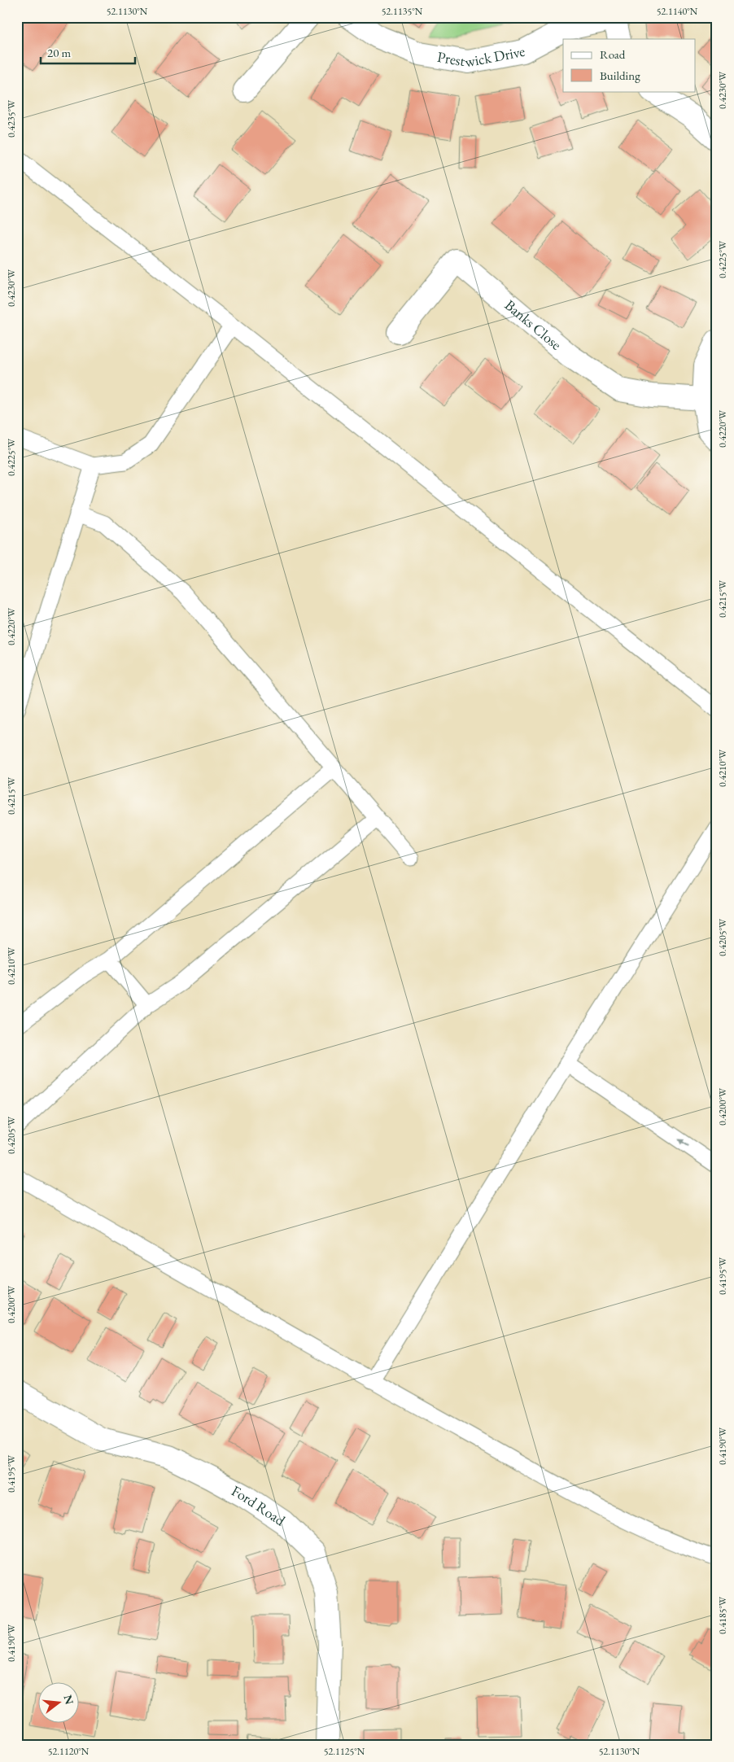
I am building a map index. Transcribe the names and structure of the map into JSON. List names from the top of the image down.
{
  "streets": {
    "street": ["Prestwick Drive", "Banks Close", "Ford Road"]
  },
  "legend": ["Road", "Building"],
  "scale_bar": "20 m",
  "north": "right",
  "coordinates": [
    "52.1130°N",
    "52.1135°N",
    "52.1140°N",
    "0.4230°W",
    "0.4235°W",
    "0.4225°W",
    "0.4220°W",
    "0.4215°W",
    "0.4210°W",
    "0.4205°W",
    "0.4200°W",
    "0.4195°W",
    "0.4190°W",
    "0.4185°W",
    "52.1120°N",
    "52.1125°N"
  ]
}
